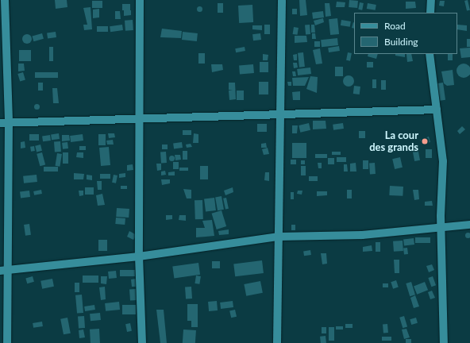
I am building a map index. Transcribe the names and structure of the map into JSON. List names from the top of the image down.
{
  "places": ["La cour des grands"],
  "legend": ["Road", "Building"]
}
